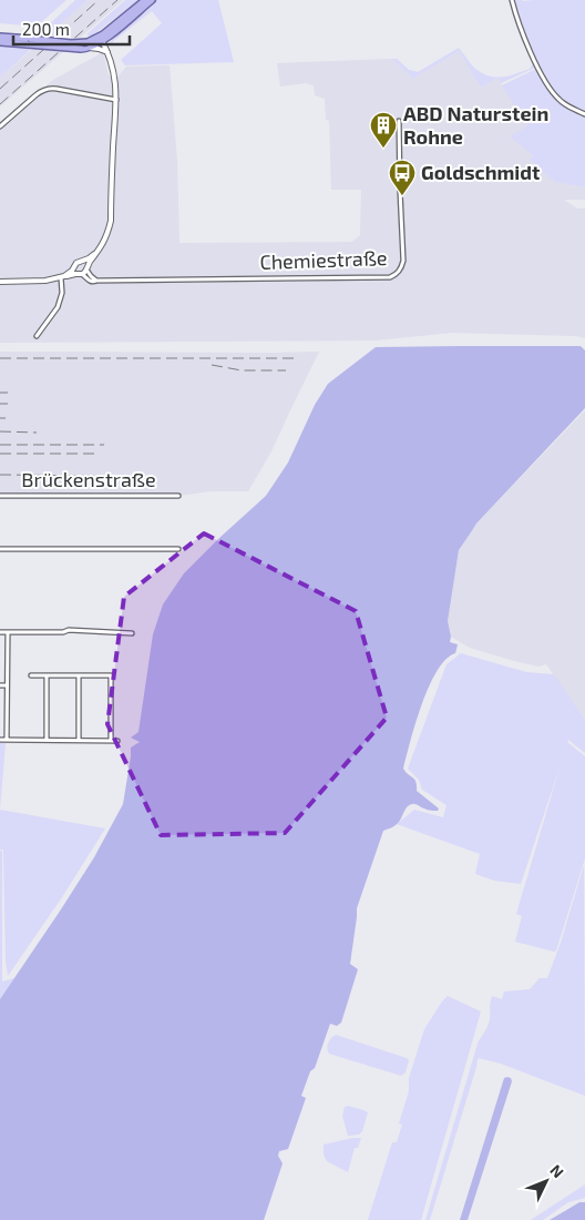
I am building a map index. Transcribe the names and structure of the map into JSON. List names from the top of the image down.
{
  "streets": {
    "street": ["Chemiestraße", "Brückenstraße"]
  },
  "places": {
    "building": ["ABD Naturstein Rohne"],
    "bus stop": ["Goldschmidt"]
  },
  "scale_bar": "200 m",
  "north": "top right"
}
